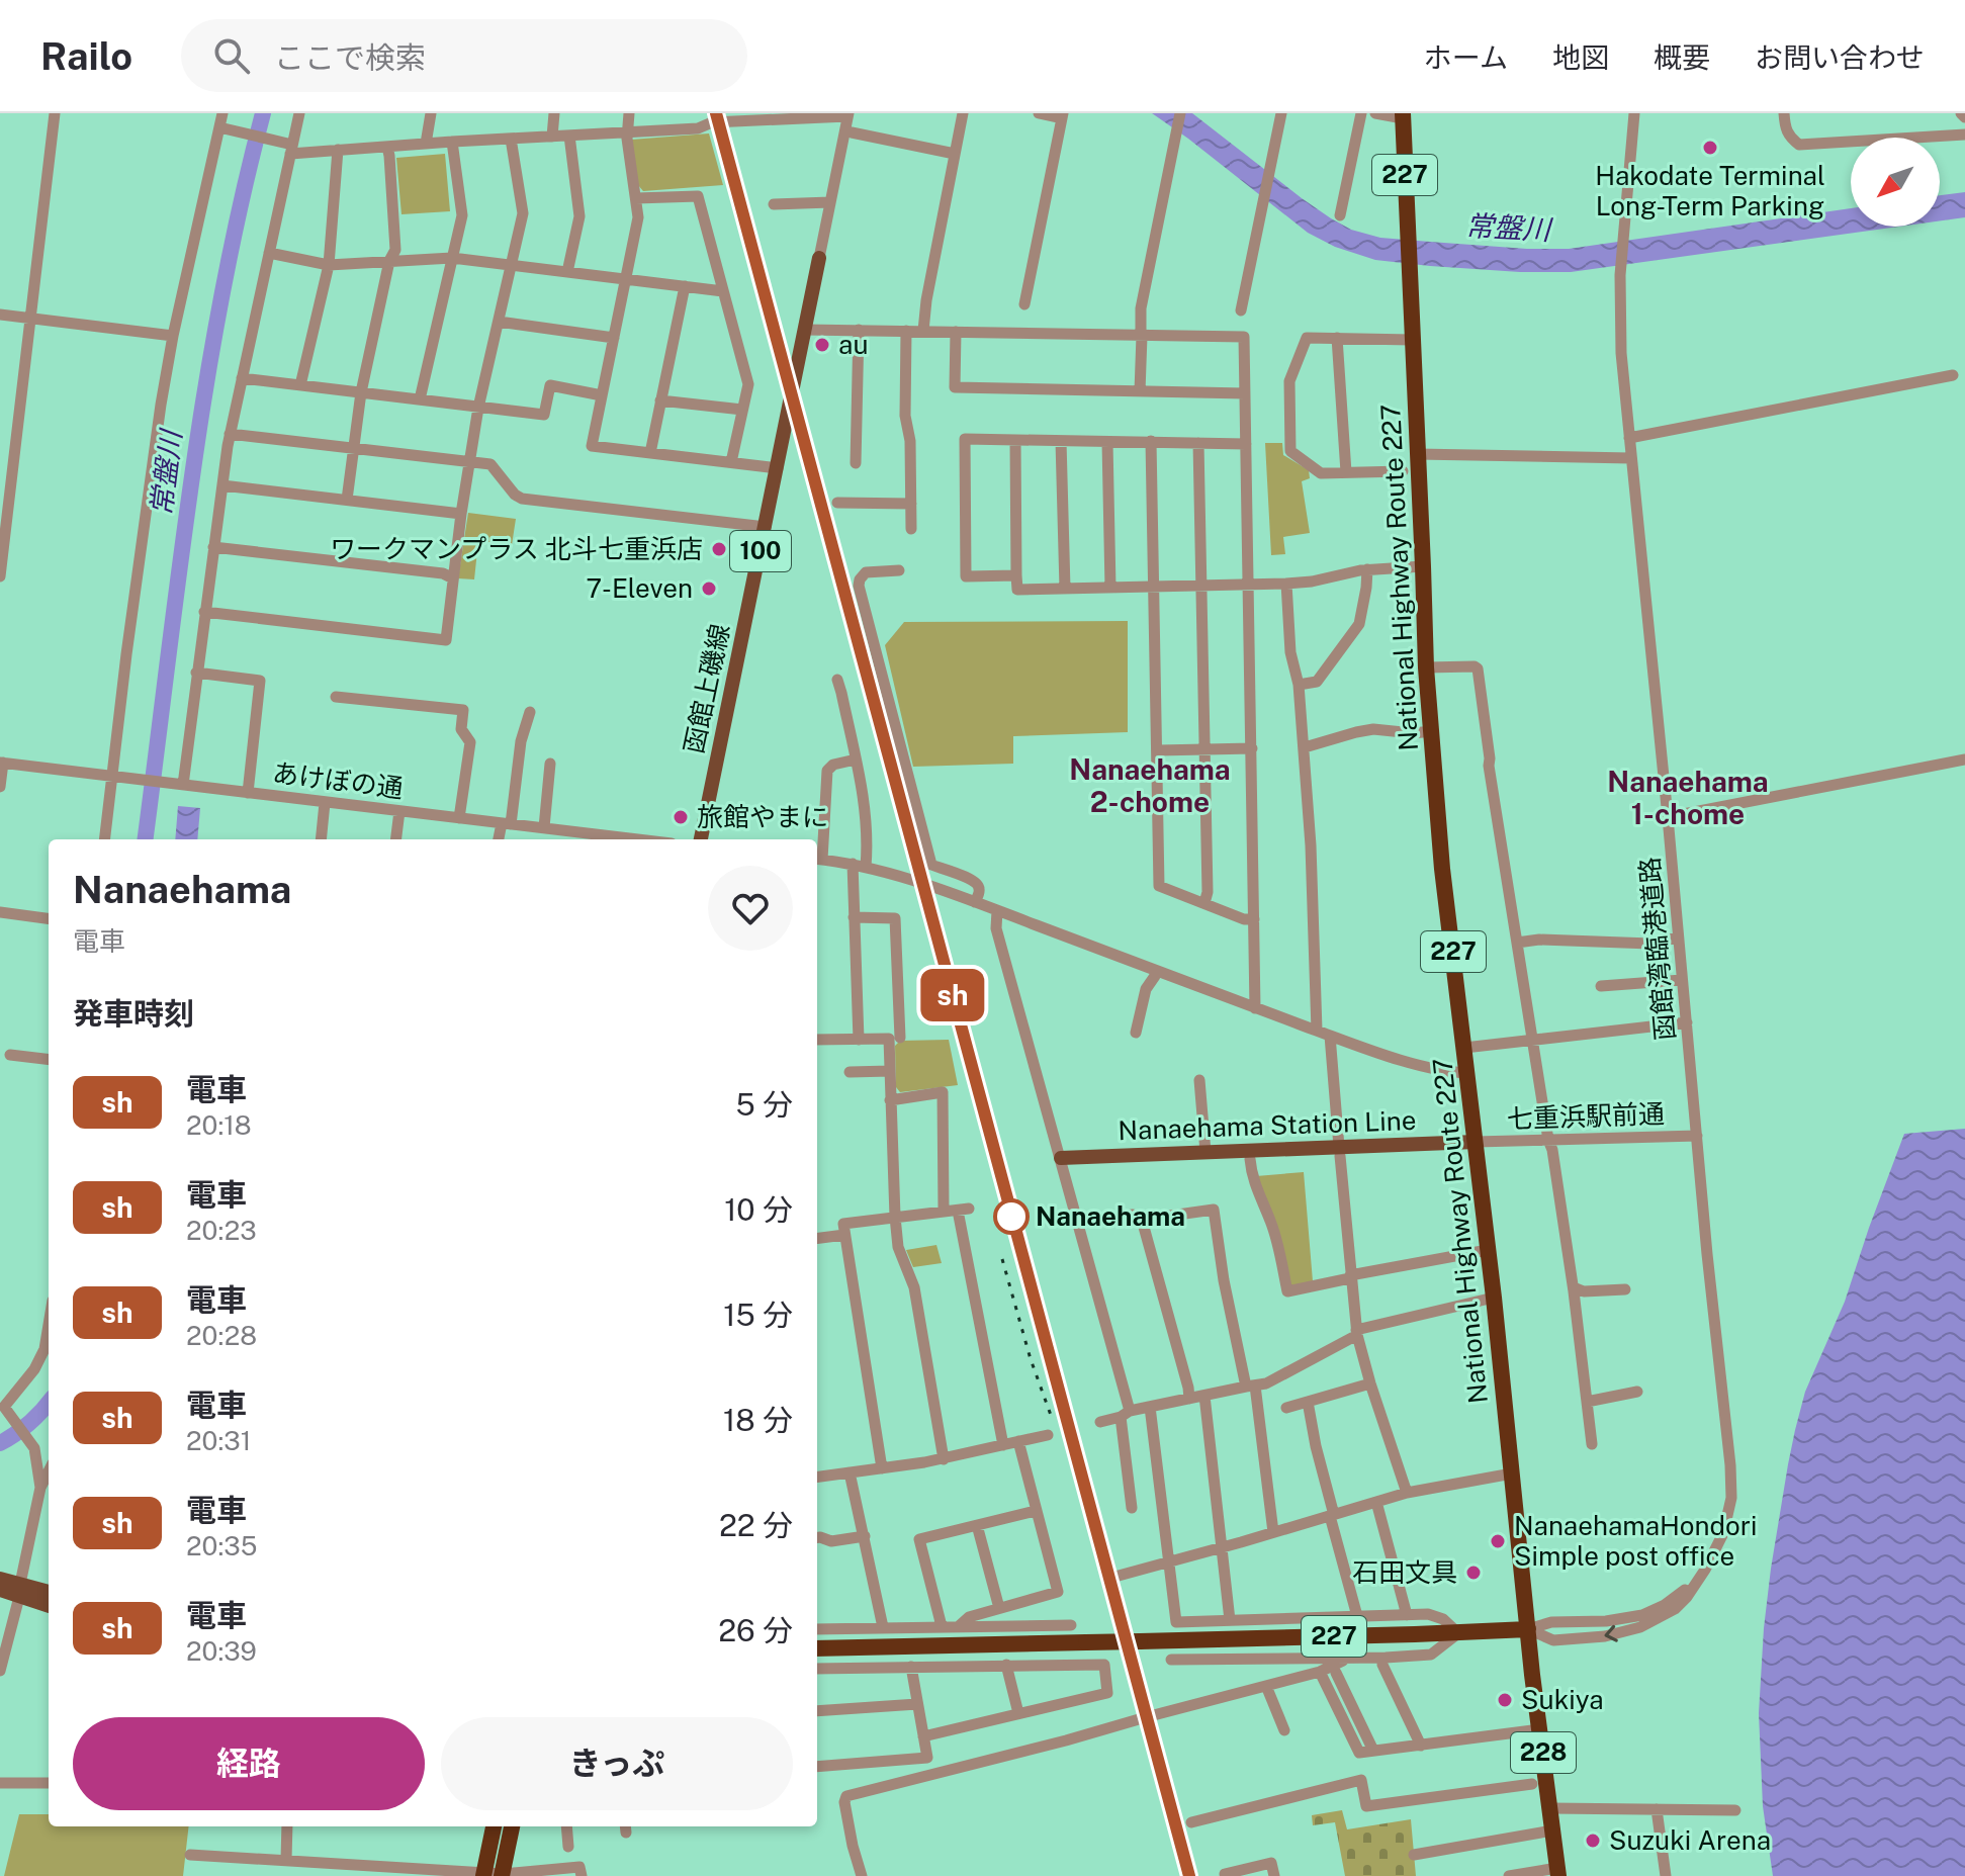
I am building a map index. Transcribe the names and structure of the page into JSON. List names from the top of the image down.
{
  "streets": {
    "highway": ["227", "National Highway Route 227", "228"],
    "main road": ["100", "函館上磯線", "Nanaehama Station Line"],
    "street": ["あけぼの通", "函館湾臨港道路", "七重浜駅前通"]
  },
  "crossings": [
    ["227", "National Highway Route 227"],
    ["227", "函館湾臨港道路"],
    ["227", "228"],
    ["National Highway Route 227", "函館湾臨港道路"],
    ["National Highway Route 227", "七重浜駅前通"],
    ["National Highway Route 227", "Nanaehama Station Line"],
    ["National Highway Route 227", "228"],
    ["函館湾臨港道路", "七重浜駅前通"],
    ["函館湾臨港道路", "228"],
    ["七重浜駅前通", "Nanaehama Station Line"]
  ],
  "districts": ["Nanaehama 2-chome", "Nanaehama 1-chome"],
  "water": ["常盤川"],
  "places": [
    "Hakodate Terminal Long-Term Parking",
    "au",
    "ワークマンプラス 北斗七重浜店",
    "7-Eleven",
    "旅館やまに",
    "Nanaehama",
    "NanaehamaHondori Simple post office",
    "石田文具",
    "Sukiya",
    "Suzuki Arena"
  ],
  "north": "bottom left",
  "page": {
    "header": "Railo",
    "search": "ここで検索",
    "nav": [
      "ホーム",
      "地図",
      "概要",
      "お問い合わせ"
    ],
    "on_map": "sh",
    "heading": [
      ["Nanaehama", "電車"],
      "発車時刻"
    ],
    "list": [
      {
        "mark": "sh",
        "name": "電車",
        "note": "20:18",
        "value": "5 分"
      },
      {
        "mark": "sh",
        "name": "電車",
        "note": "20:23",
        "value": "10 分"
      },
      {
        "mark": "sh",
        "name": "電車",
        "note": "20:28",
        "value": "15 分"
      },
      {
        "mark": "sh",
        "name": "電車",
        "note": "20:31",
        "value": "18 分"
      },
      {
        "mark": "sh",
        "name": "電車",
        "note": "20:35",
        "value": "22 分"
      },
      {
        "mark": "sh",
        "name": "電車",
        "note": "20:39",
        "value": "26 分"
      }
    ],
    "buttons": ["経路", "きっぷ"]
  }
}
